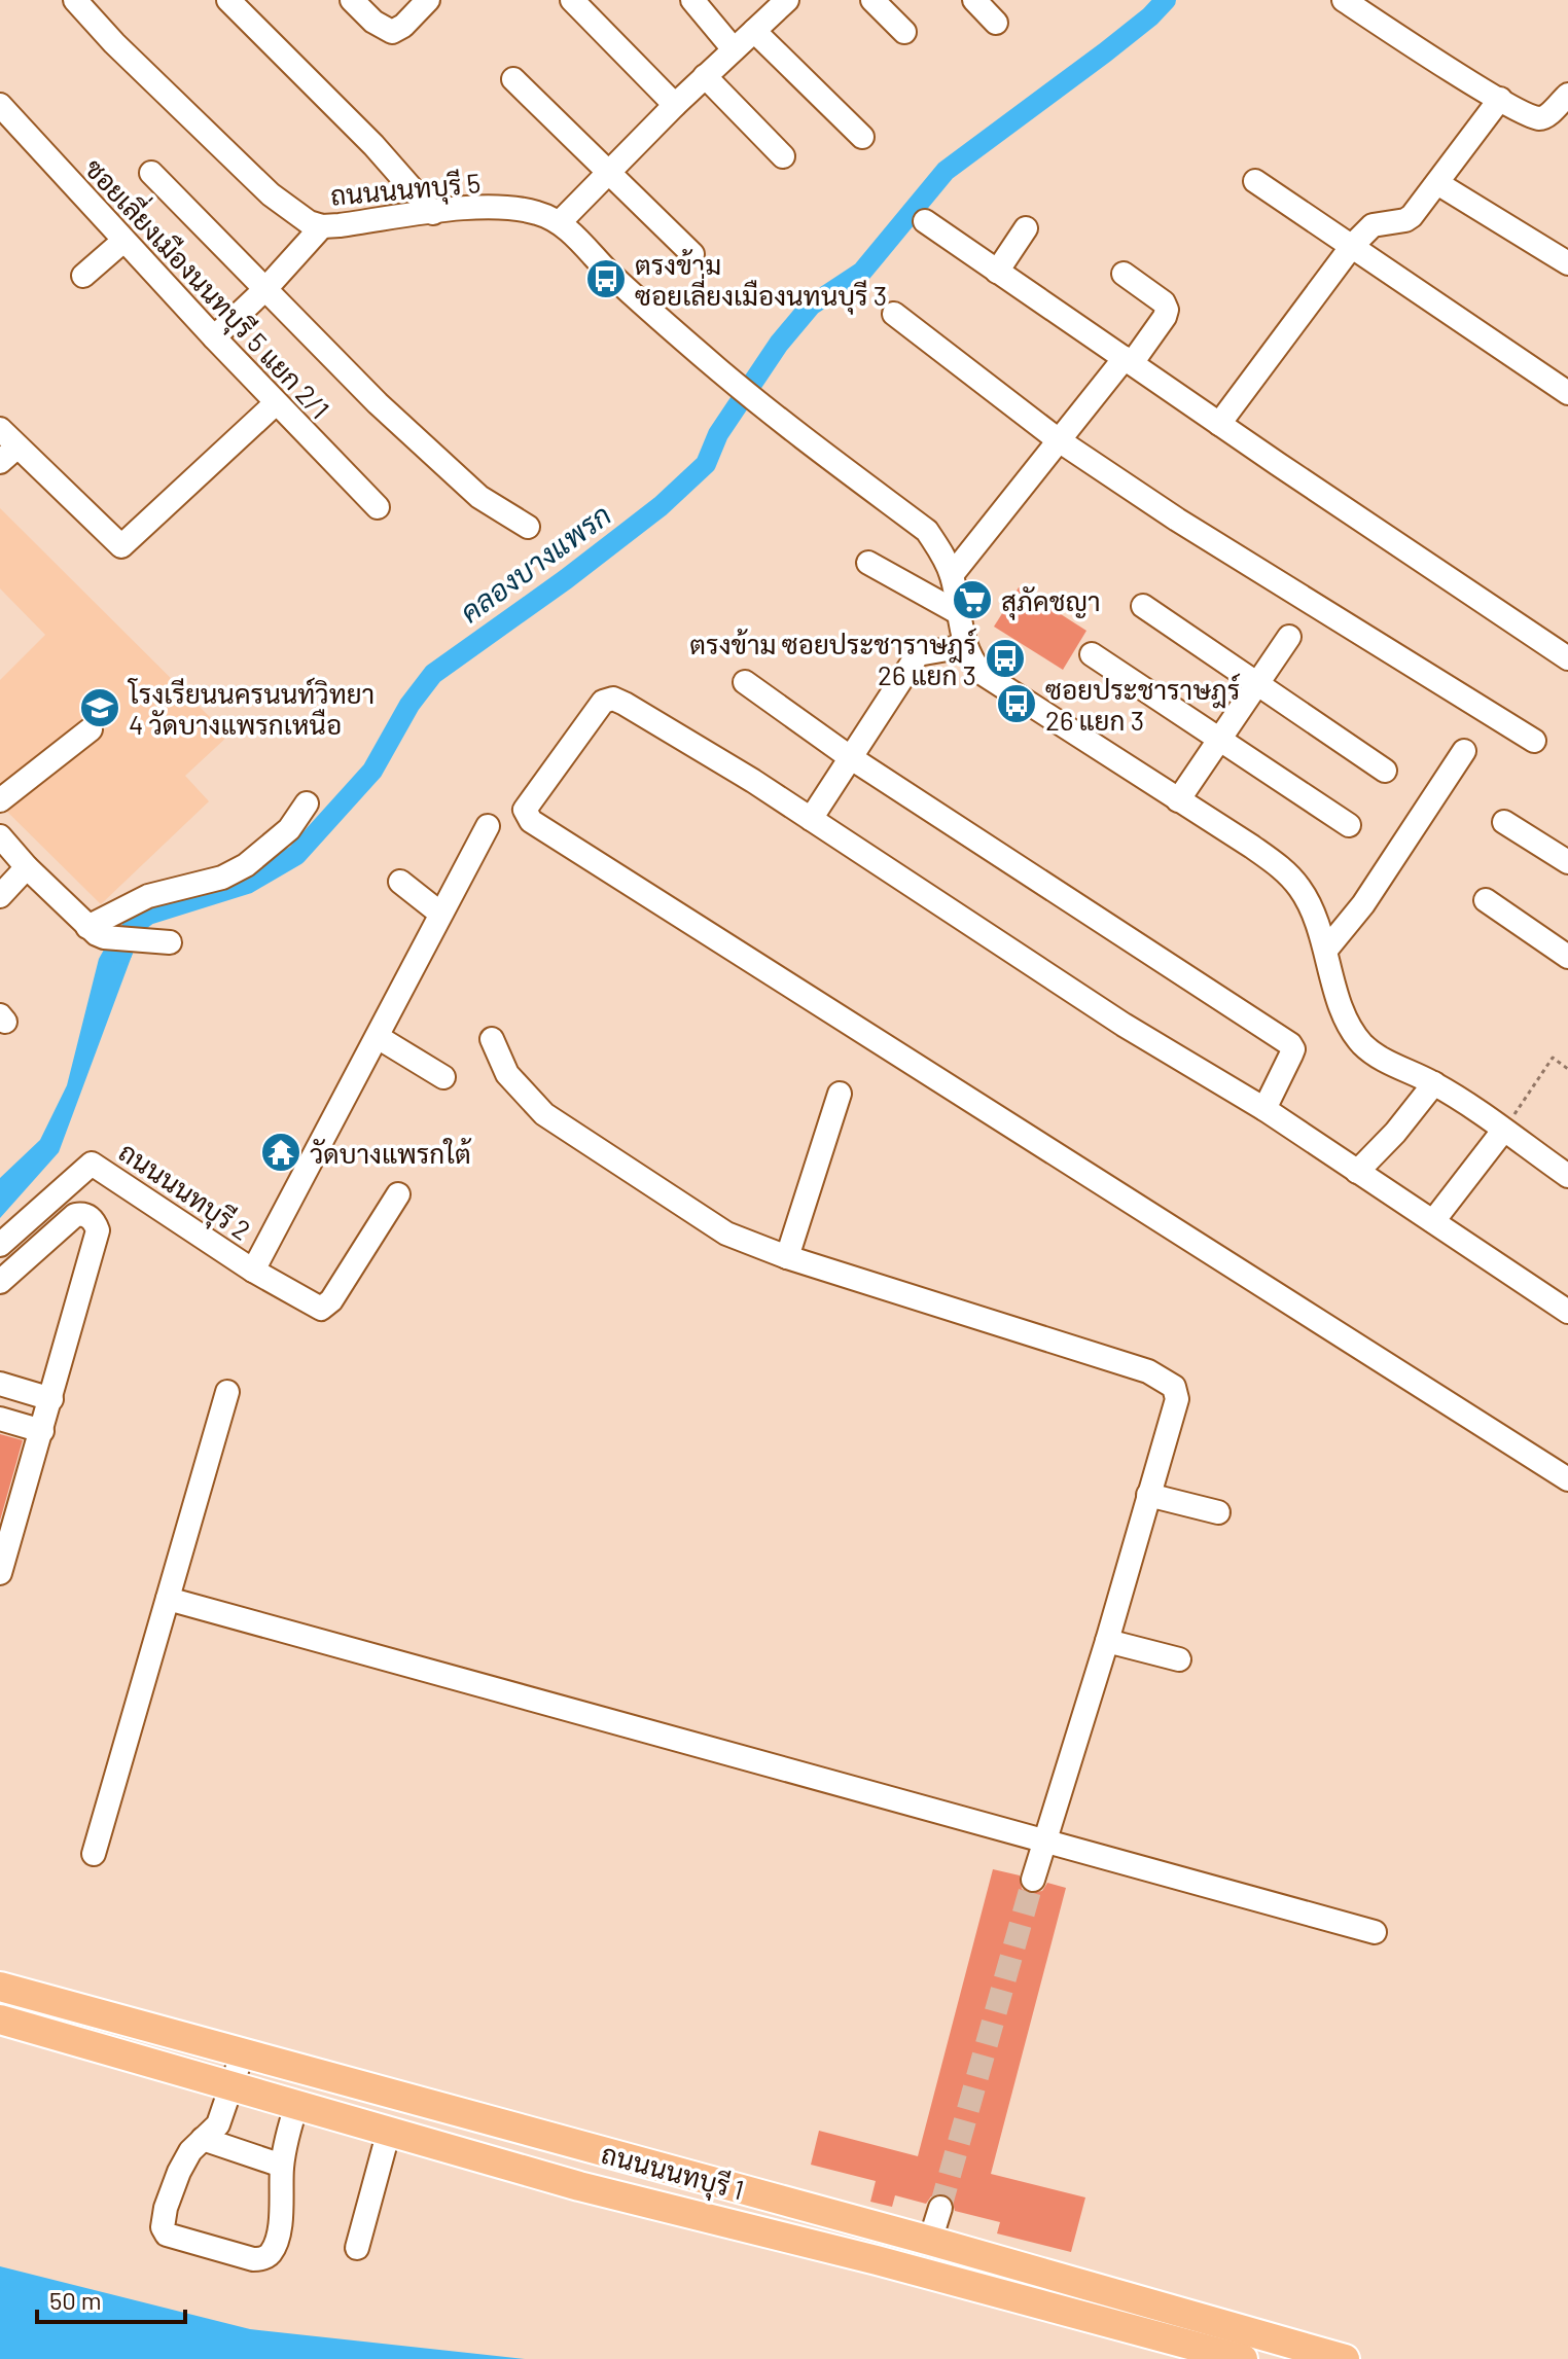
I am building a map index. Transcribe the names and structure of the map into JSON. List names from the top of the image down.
{
  "streets": {
    "main road": ["ถนนนนทบุรี 1"],
    "street": ["ถนนนนทบุรี 5", "ซอยเลี่ยงเมืองนนทบุรี 5 แยก 2/1", "ถนนนนทบุรี 2"]
  },
  "water": ["คลองบางแพรก"],
  "places": {
    "bus stop": ["ตรงข้าม ซอยเลี่ยงเมืองนทนบุรี 3", "ตรงข้าม ซอยประชาราษฎร์ 26 แยก 3", "ซอยประชาราษฎร์ 26 แยก 3"],
    "supermarket": ["สุภัคชญา"],
    "school or university": ["โรงเรียนนครนนท์วิทยา 4 วัดบางแพรกเหนือ"],
    "temple": ["วัดบางแพรกใต้"]
  },
  "scale_bar": "50 m"
}
